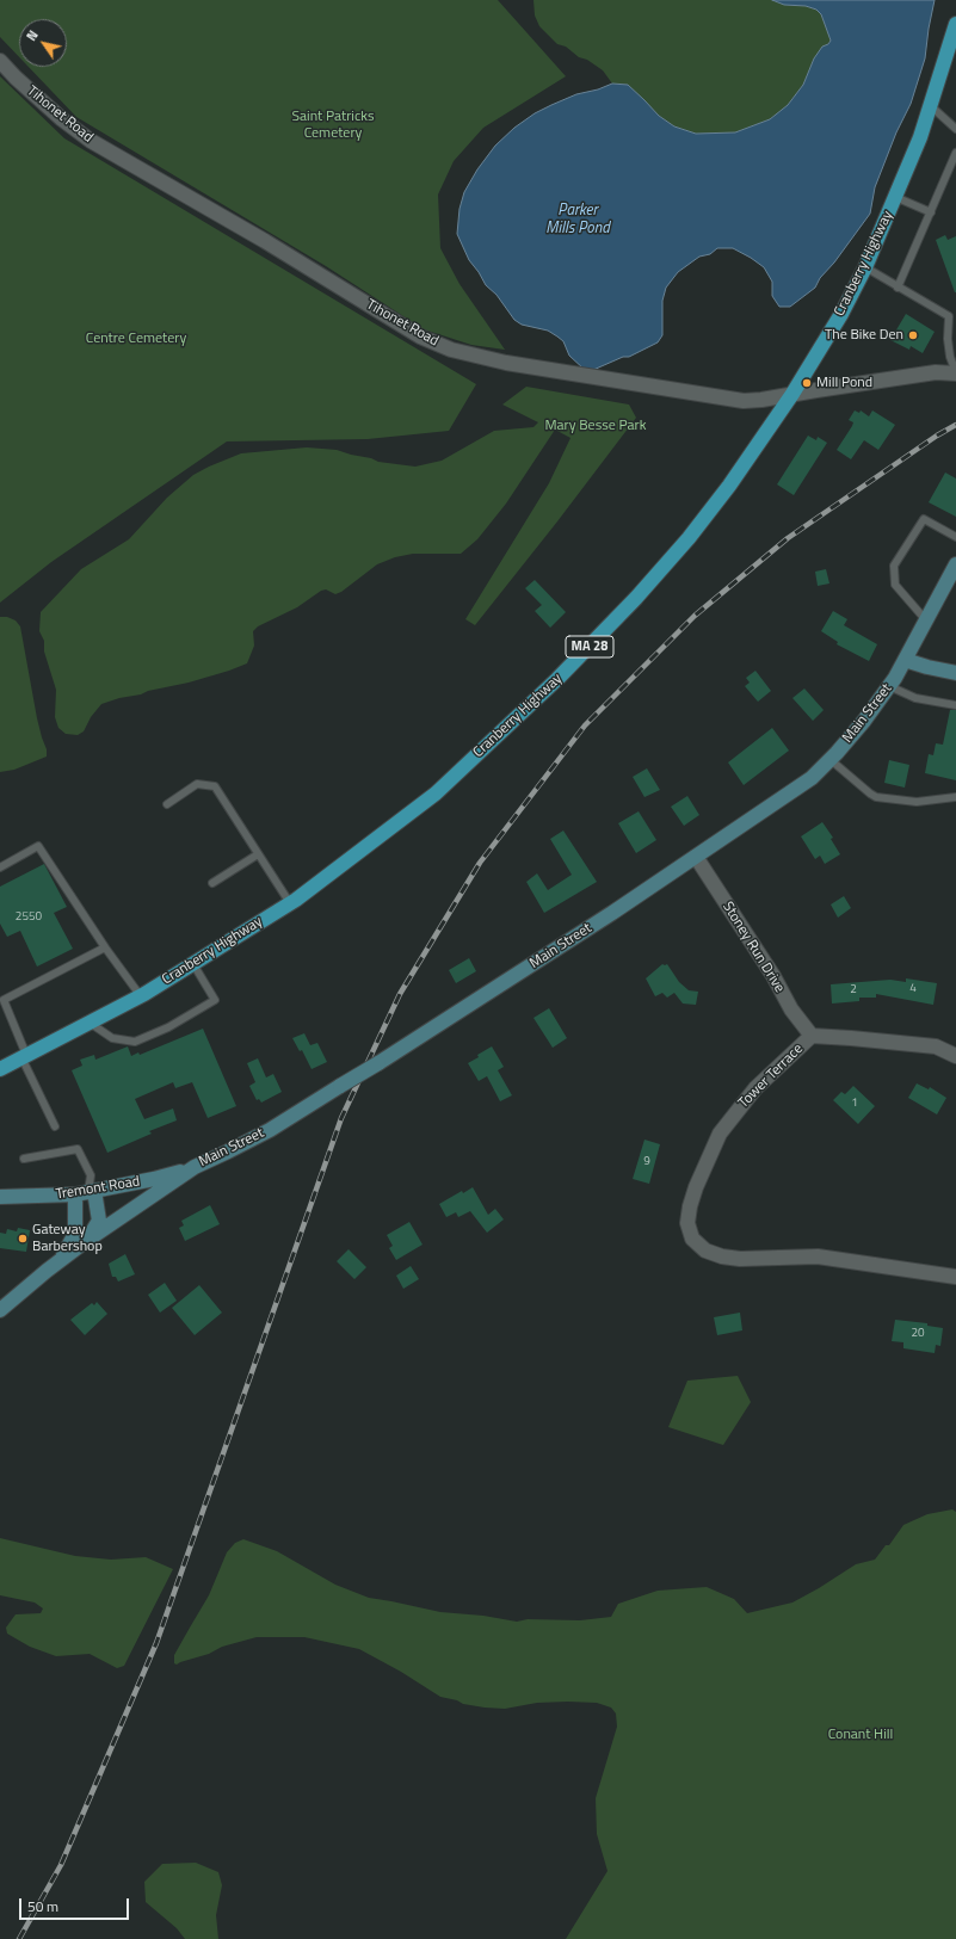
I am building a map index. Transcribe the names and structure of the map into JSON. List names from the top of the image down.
{
  "streets": {
    "main road": [
      "Cranberry Highway",
      "MA 28",
      "Main Street",
      "Tremont Road"
    ],
    "street": ["Tihonet Road", "Stoney Run Drive", "Tower Terrace"]
  },
  "crossings": [
    ["Tihonet Road", "Cranberry Highway"],
    ["Main Street", "Stoney Run Drive"],
    ["Main Street", "Tremont Road"],
    ["Stoney Run Drive", "Tower Terrace"]
  ],
  "water": ["Parker Mills Pond"],
  "parks": [
    "Saint Patricks Cemetery",
    "Centre Cemetery",
    "Mary Besse Park",
    "Conant Hill"
  ],
  "places": ["The Bike Den", "Mill Pond", "Gateway Barbershop"],
  "house_numbers": [
    "2550",
    "4",
    "2",
    "1",
    "9",
    "20"
  ],
  "scale_bar": "50 m",
  "north": "top left"
}
